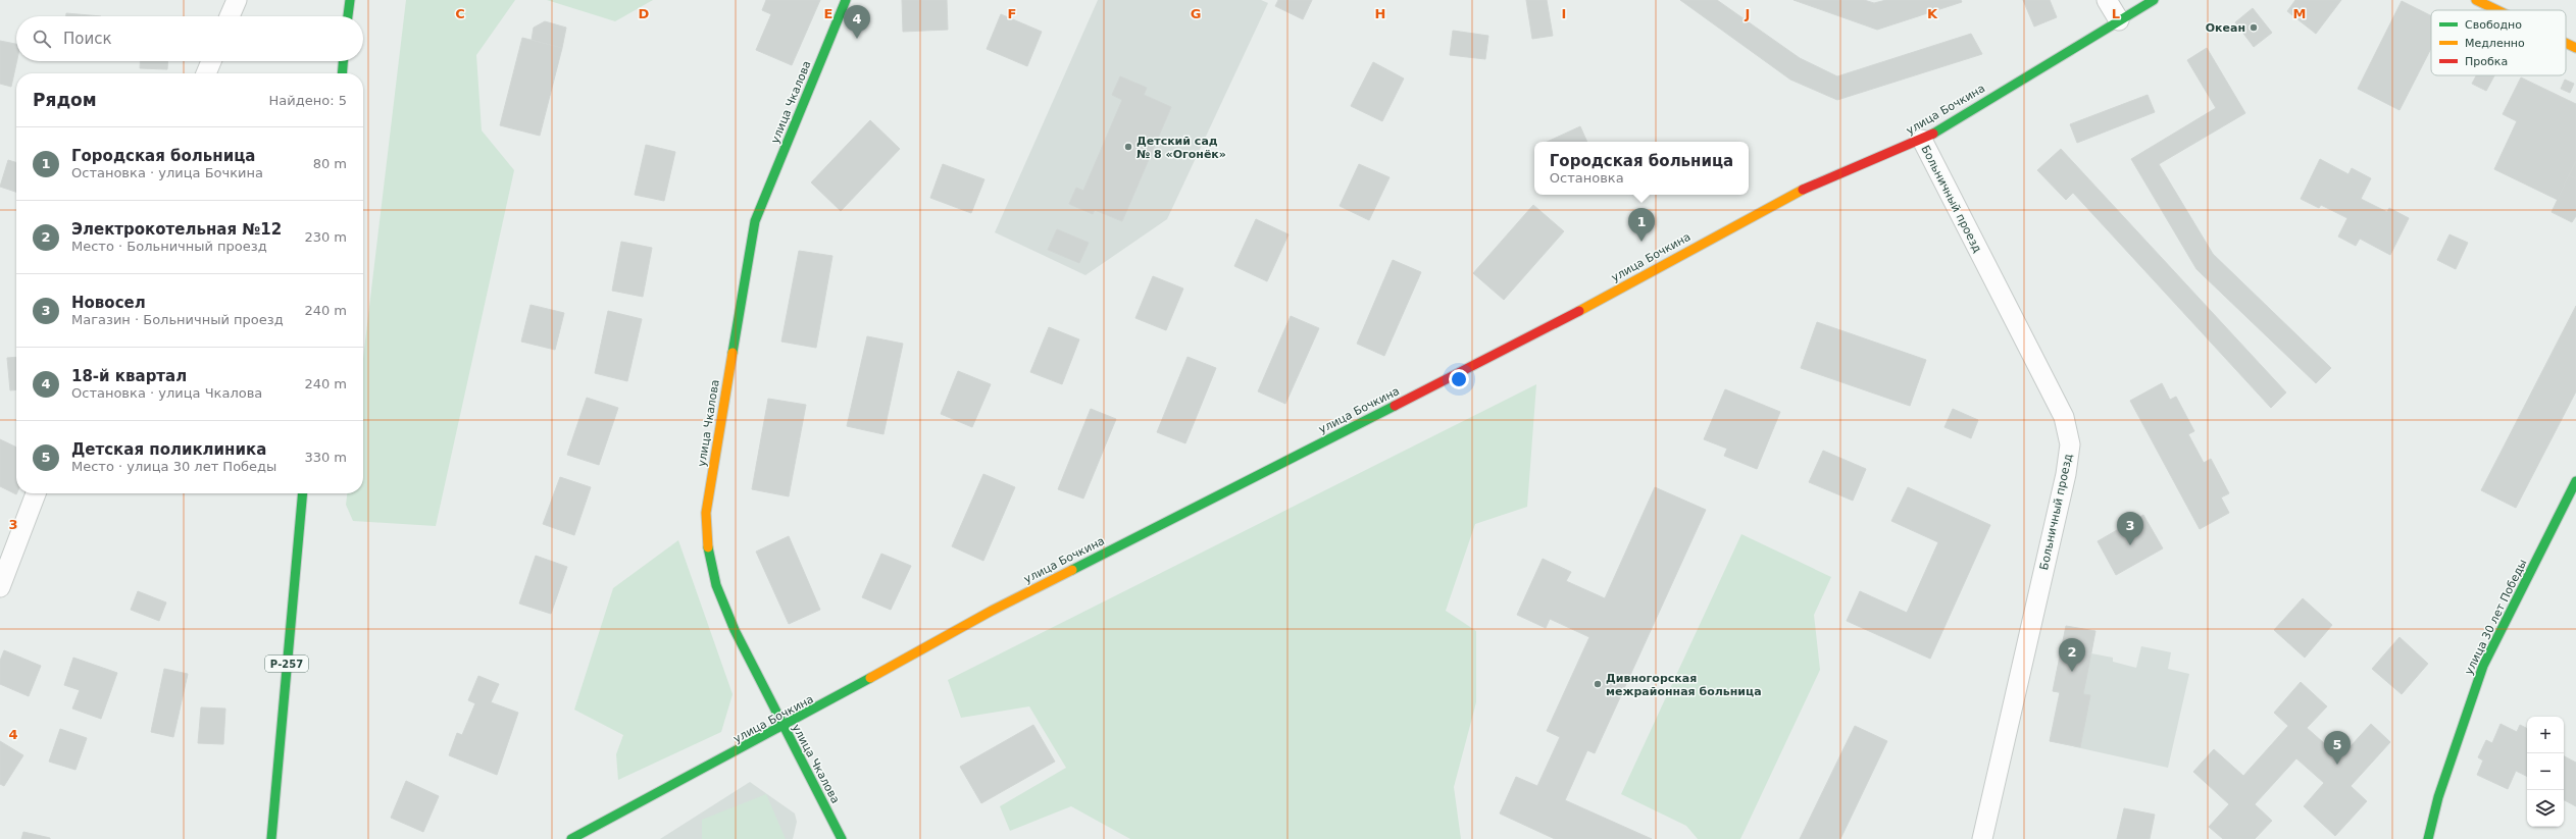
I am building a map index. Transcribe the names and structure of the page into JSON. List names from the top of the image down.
{
  "streets": {
    "main road": [
      "улица Чкалова",
      "улица Бочкина",
      "улица 30 лет Победы",
      "Р-257"
    ],
    "street": ["Больничный проезд"]
  },
  "crossings": [
    ["улица Чкалова", "улица Бочкина"],
    ["улица Бочкина", "Больничный проезд"]
  ],
  "places": ["Океан", "Детский сад № 8 «Огонёк»", "Дивногорская межрайонная больница"],
  "legend": ["Свободно", "Медленно", "Пробка"],
  "page": {
    "pins": [
      "4",
      "1",
      "3",
      "2",
      "5"
    ],
    "search": "Поиск",
    "heading": ["Рядом", "Найдено: 5"],
    "list": [
      {
        "mark": "1",
        "name": "Городская больница",
        "note": "Остановка · улица Бочкина",
        "value": "80 m"
      },
      {
        "mark": "2",
        "name": "Электрокотельная №12",
        "note": "Место · Больничный проезд",
        "value": "230 m"
      },
      {
        "mark": "3",
        "name": "Новосел",
        "note": "Магазин · Больничный проезд",
        "value": "240 m"
      },
      {
        "mark": "4",
        "name": "18-й квартал",
        "note": "Остановка · улица Чкалова",
        "value": "240 m"
      },
      {
        "mark": "5",
        "name": "Детская поликлиника",
        "note": "Место · улица 30 лет Победы",
        "value": "330 m"
      }
    ],
    "popup": ["Городская больница", "Остановка"],
    "map_buttons": ["+", "−"]
  },
  "grid": {
    "columns": [
      "C",
      "D",
      "E",
      "F",
      "G",
      "H",
      "I",
      "J",
      "K",
      "L",
      "M"
    ],
    "rows": ["3", "4"]
  }
}
